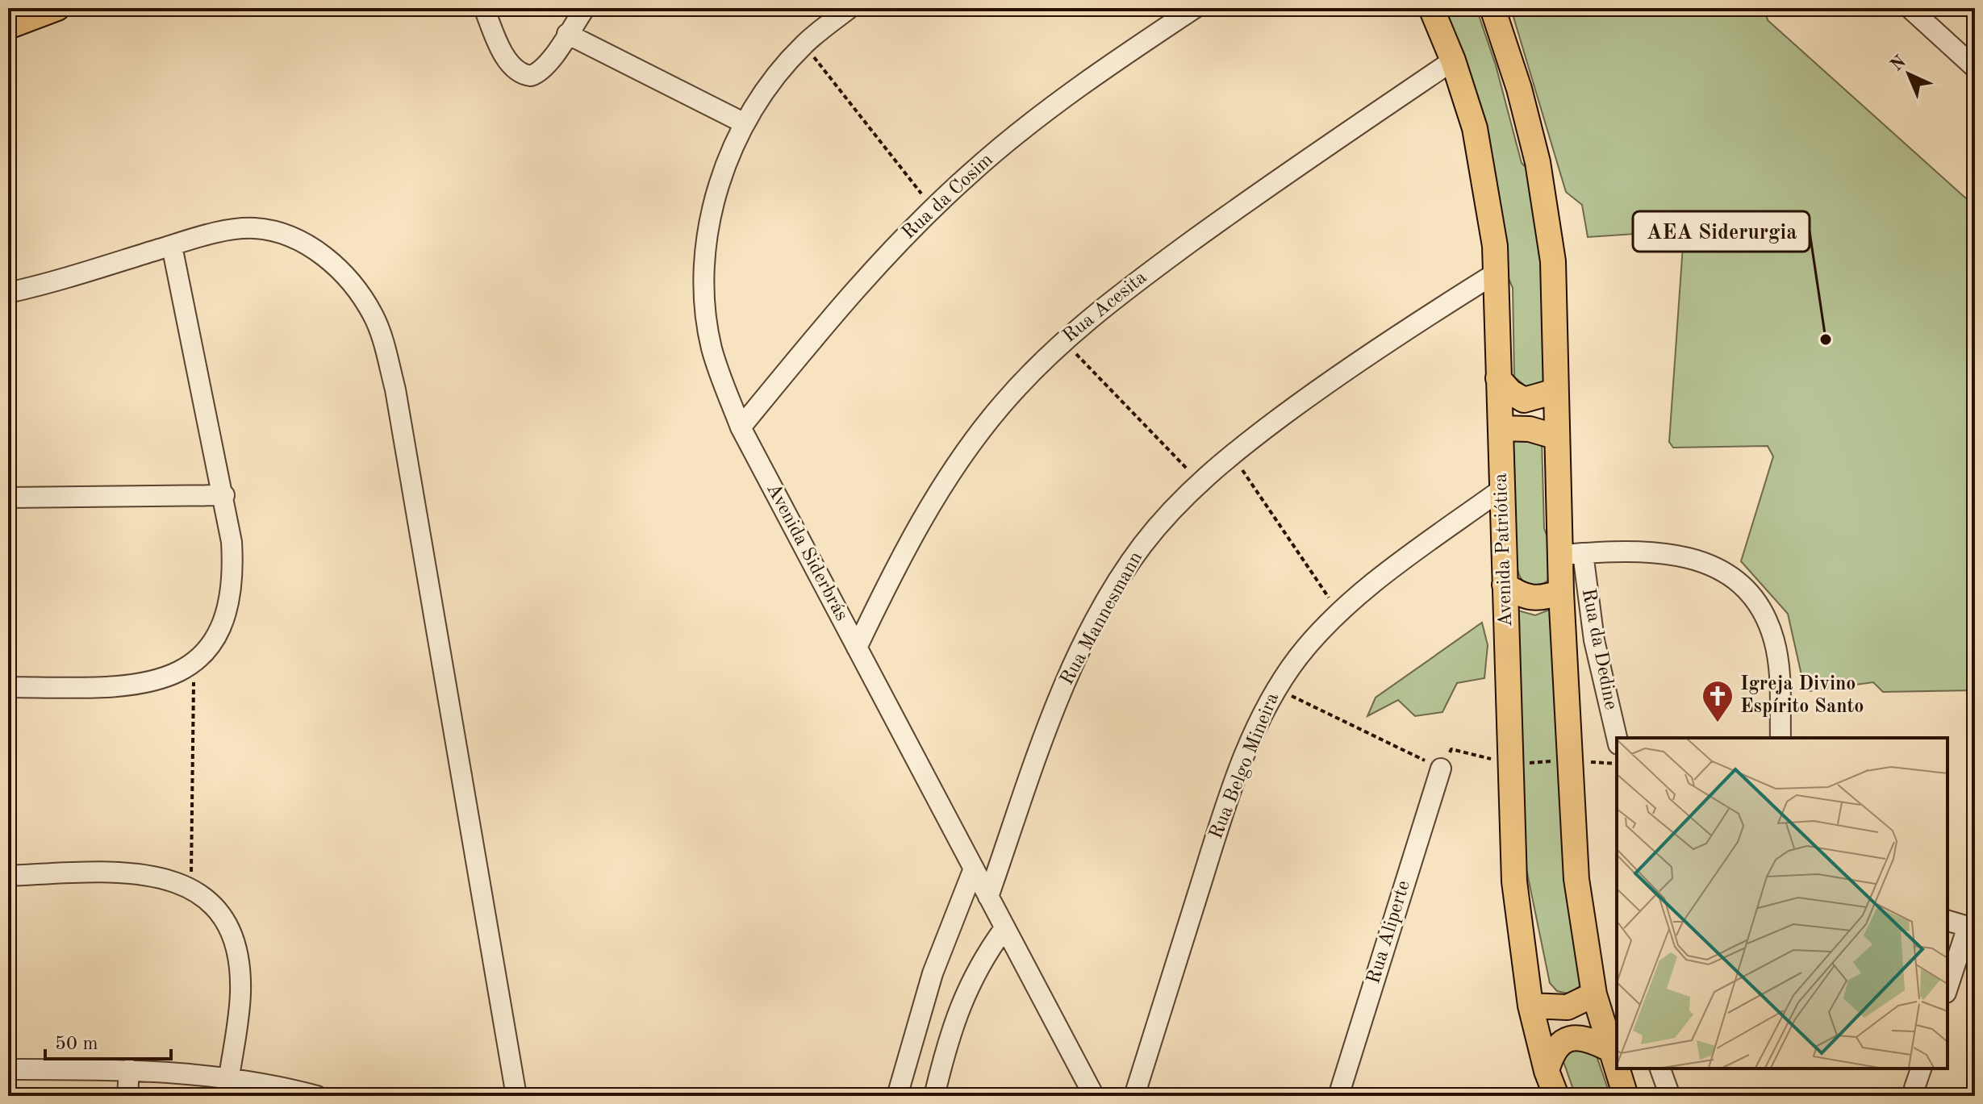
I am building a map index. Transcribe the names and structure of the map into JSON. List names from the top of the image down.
{
  "streets": {
    "main road": ["Avenida Patriótica"],
    "street": [
      "Rua da Cosim",
      "Rua Acesita",
      "Avenida Siderbrás",
      "Rua Mannesmann",
      "Rua da Dedine",
      "Rua Belgo Mineira",
      "Rua Aliperte"
    ]
  },
  "crossings": [
    ["Rua da Cosim", "Avenida Siderbrás"],
    ["Rua Acesita", "Avenida Patriótica"],
    ["Rua Acesita", "Avenida Siderbrás"],
    ["Avenida Patriótica", "Rua Mannesmann"],
    ["Avenida Patriótica", "Rua Belgo Mineira"],
    ["Avenida Siderbrás", "Rua Mannesmann"]
  ],
  "places": {
    "other": ["AEA Siderurgia"],
    "church": ["Igreja Divino Espírito Santo"]
  },
  "scale_bar": "50 m",
  "north": "top left"
}
